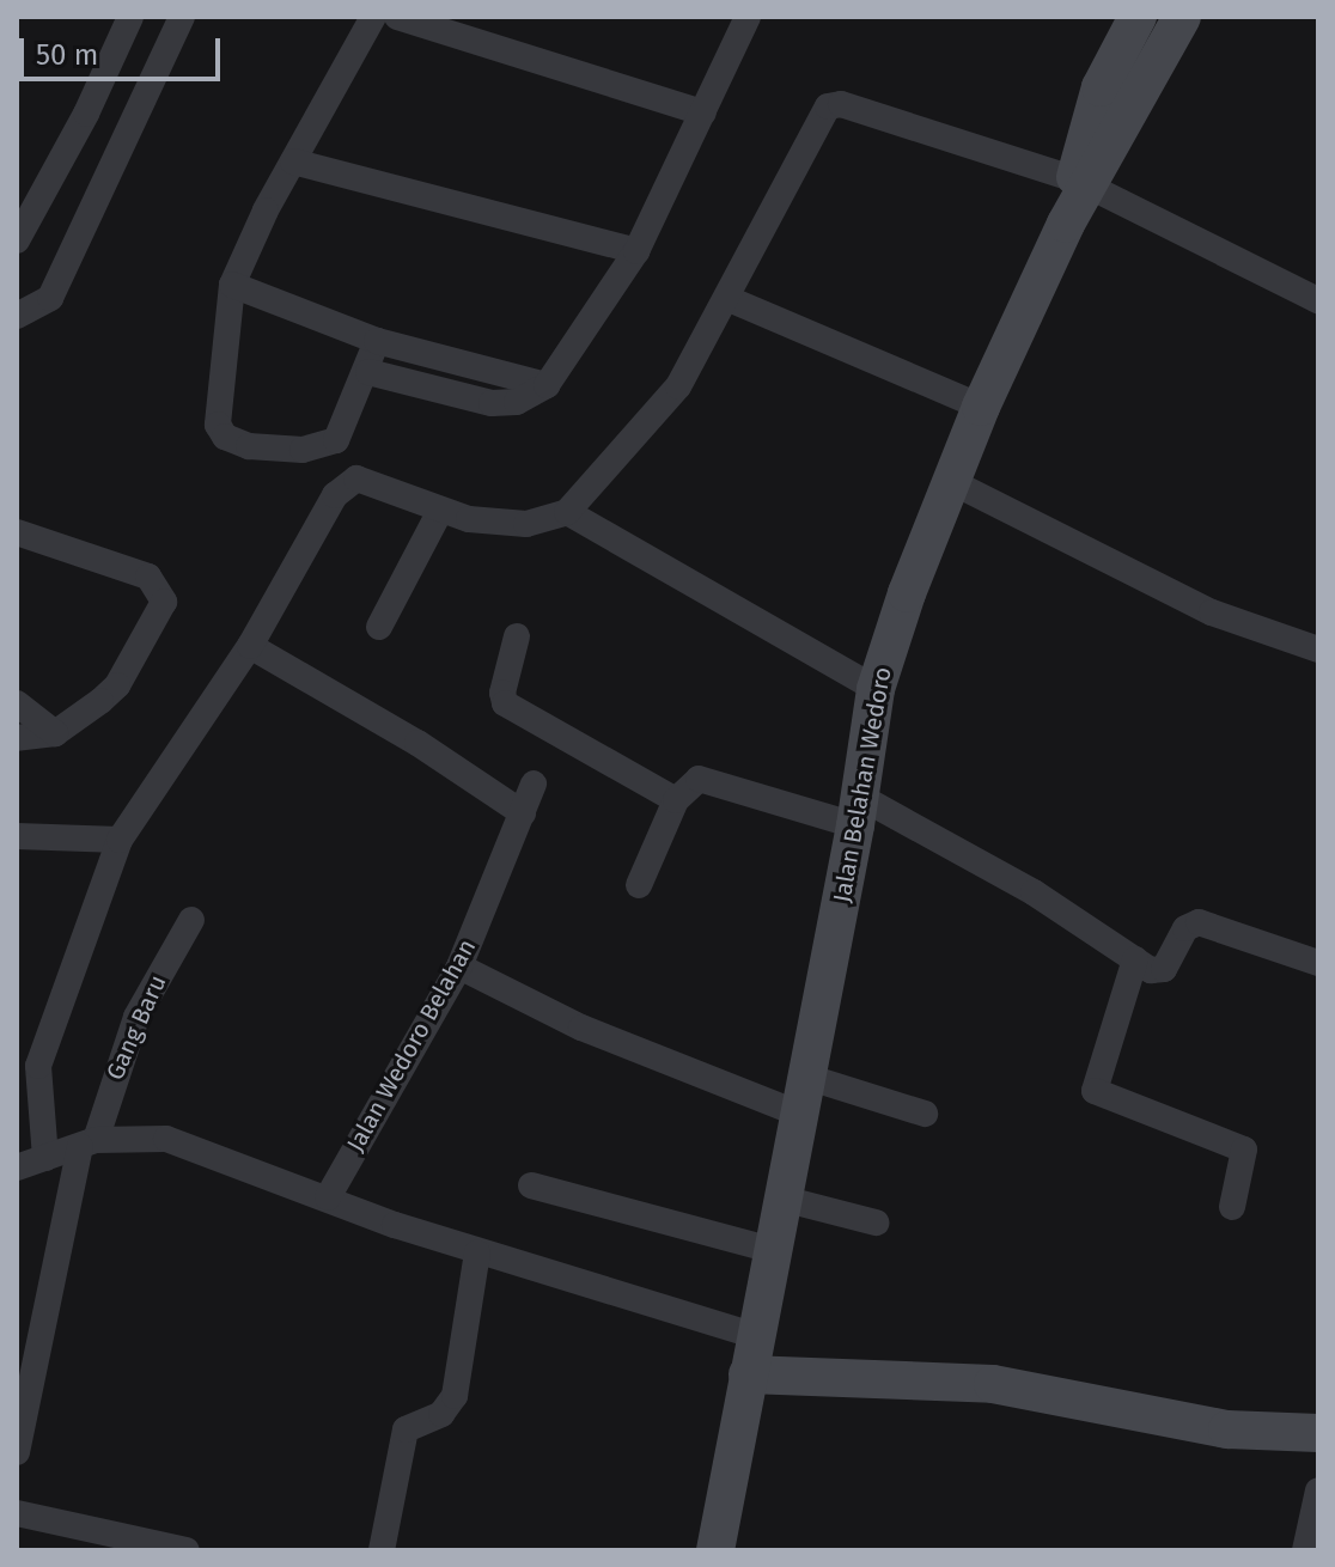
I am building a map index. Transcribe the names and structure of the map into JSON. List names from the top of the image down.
{
  "streets": {
    "street": ["Jalan Belahan Wedoro", "Gang Baru", "Jalan Wedoro Belahan"]
  },
  "scale_bar": "50 m"
}
